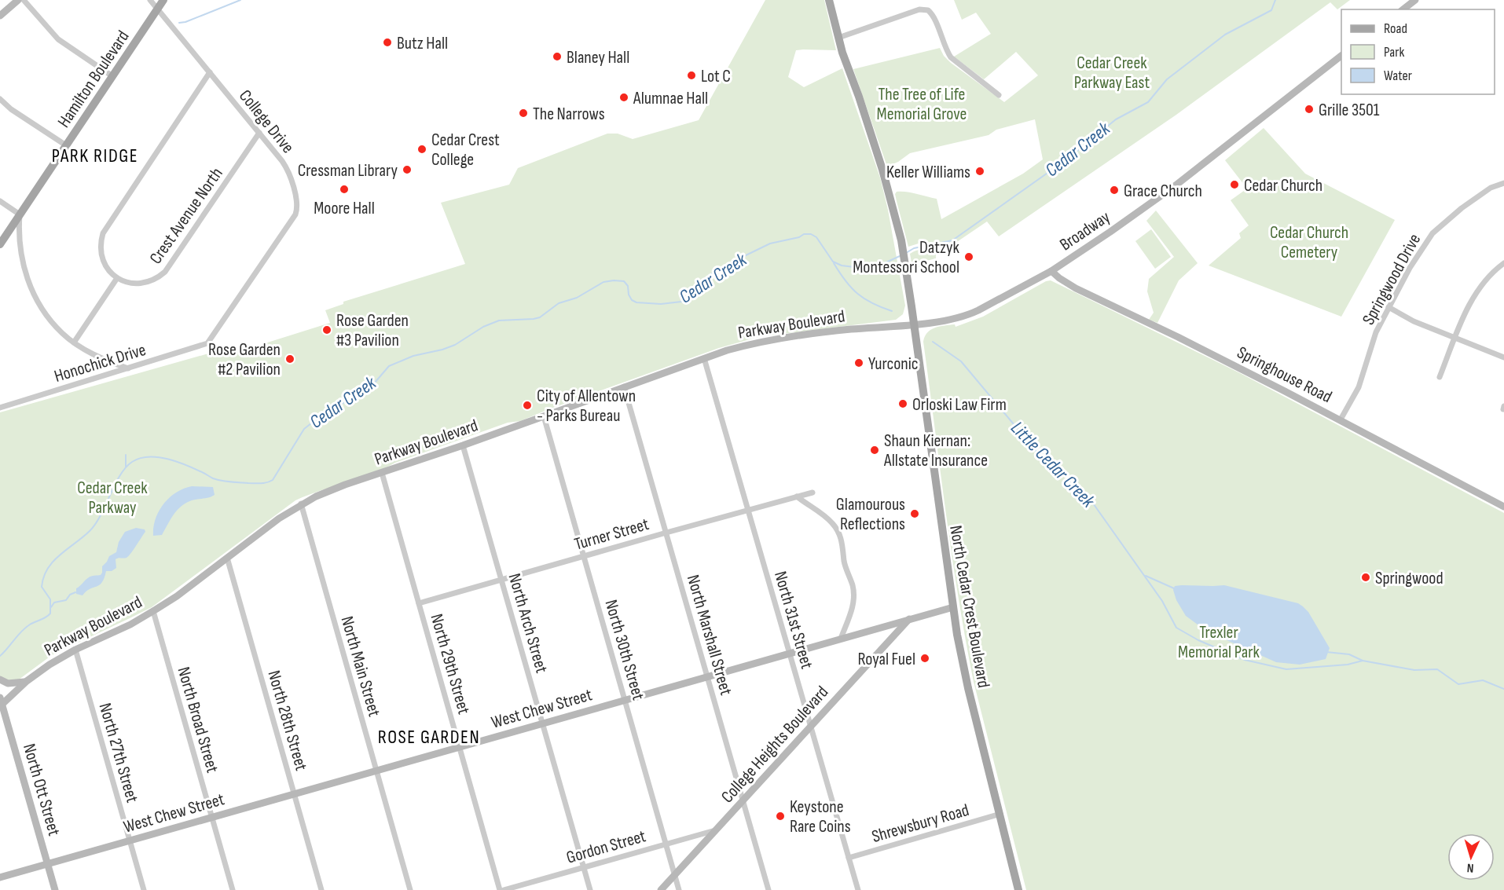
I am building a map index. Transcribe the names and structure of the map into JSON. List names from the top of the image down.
{
  "streets": {
    "main road": ["Hamilton Boulevard", "North Cedar Crest Boulevard"],
    "street": [
      "College Drive",
      "Crest Avenue North",
      "Broadway",
      "Springwood Drive",
      "Parkway Boulevard",
      "Honochick Drive",
      "Springhouse Road",
      "Turner Street",
      "North 31st Street",
      "North Arch Street",
      "North Marshall Street",
      "North 30th Street",
      "North 29th Street",
      "North Main Street",
      "West Chew Street",
      "North Broad Street",
      "North 28th Street",
      "College Heights Boulevard",
      "North 27th Street",
      "North Ott Street",
      "Shrewsbury Road",
      "Gordon Street"
    ]
  },
  "crossings": [
    ["Hamilton Boulevard", "College Drive"],
    ["College Drive", "Crest Avenue North"],
    ["College Drive", "Honochick Drive"],
    ["Broadway", "Parkway Boulevard"],
    ["Broadway", "Springhouse Road"],
    ["Broadway", "North Cedar Crest Boulevard"],
    ["Springwood Drive", "Springhouse Road"],
    ["Parkway Boulevard", "North Cedar Crest Boulevard"],
    ["Parkway Boulevard", "North 31st Street"],
    ["Parkway Boulevard", "North Arch Street"],
    ["Parkway Boulevard", "North Marshall Street"],
    ["Parkway Boulevard", "North 30th Street"],
    ["Parkway Boulevard", "North 29th Street"],
    ["Parkway Boulevard", "North Main Street"],
    ["Parkway Boulevard", "North Broad Street"],
    ["Parkway Boulevard", "North 28th Street"],
    ["Parkway Boulevard", "North 27th Street"],
    ["Parkway Boulevard", "North Ott Street"],
    ["Turner Street", "North 31st Street"],
    ["Turner Street", "North Arch Street"],
    ["Turner Street", "North Marshall Street"],
    ["Turner Street", "North 30th Street"],
    ["Turner Street", "North 29th Street"],
    ["North Cedar Crest Boulevard", "West Chew Street"],
    ["North Cedar Crest Boulevard", "Shrewsbury Road"],
    ["North 31st Street", "West Chew Street"],
    ["North 31st Street", "College Heights Boulevard"],
    ["North 31st Street", "Shrewsbury Road"],
    ["North Arch Street", "West Chew Street"],
    ["North Arch Street", "Gordon Street"],
    ["North Marshall Street", "West Chew Street"],
    ["North Marshall Street", "College Heights Boulevard"],
    ["North 30th Street", "West Chew Street"],
    ["North 30th Street", "College Heights Boulevard"],
    ["North 30th Street", "Gordon Street"],
    ["North 29th Street", "West Chew Street"],
    ["North Main Street", "West Chew Street"],
    ["West Chew Street", "North Broad Street"],
    ["West Chew Street", "North 28th Street"],
    ["West Chew Street", "College Heights Boulevard"],
    ["West Chew Street", "North 27th Street"],
    ["West Chew Street", "North Ott Street"],
    ["College Heights Boulevard", "Gordon Street"]
  ],
  "districts": ["PARK RIDGE", "ROSE GARDEN"],
  "water": ["Cedar Creek", "Little Cedar Creek"],
  "parks": [
    "Cedar Creek Parkway East",
    "The Tree of Life Memorial Grove",
    "Cedar Church Cemetery",
    "Cedar Creek Parkway",
    "Trexler Memorial Park"
  ],
  "places": [
    "Butz Hall",
    "Blaney Hall",
    "Lot C",
    "Alumnae Hall",
    "Grille 3501",
    "The Narrows",
    "Cedar Crest College",
    "Cressman Library",
    "Keller Williams",
    "Cedar Church",
    "Moore Hall",
    "Grace Church",
    "Datzyk Montessori School",
    "Rose Garden #3 Pavilion",
    "Rose Garden #2 Pavilion",
    "Yurconic",
    "Orloski Law Firm",
    "City of Allentown - Parks Bureau",
    "Shaun Kiernan: Allstate Insurance",
    "Glamourous Reflections",
    "Springwood",
    "Royal Fuel",
    "Keystone Rare Coins"
  ],
  "legend": ["Road", "Park", "Water"],
  "north": "bottom"
}
